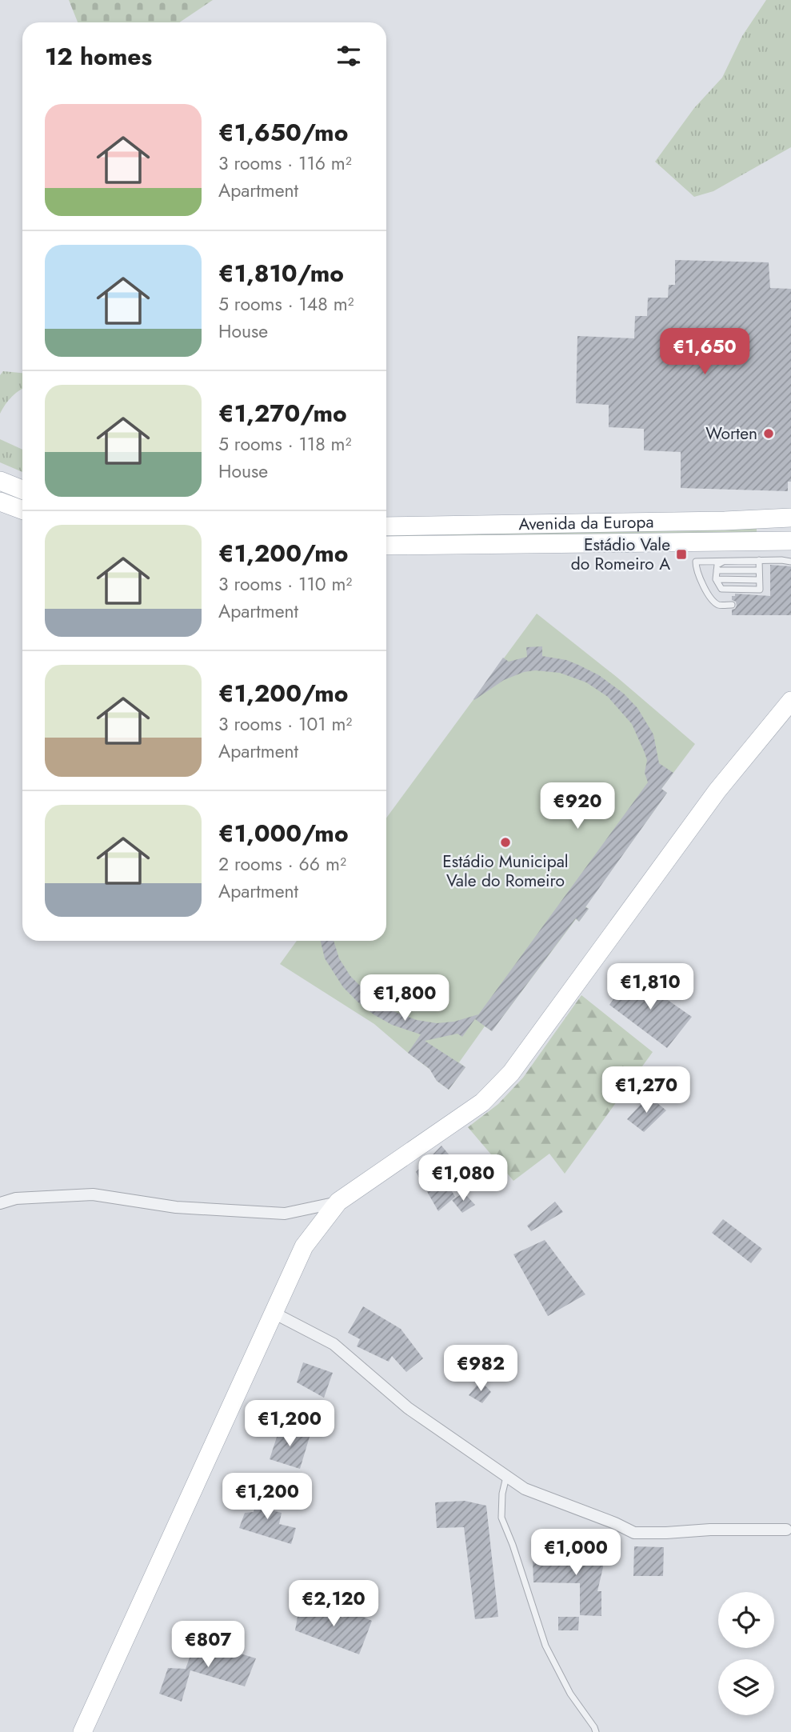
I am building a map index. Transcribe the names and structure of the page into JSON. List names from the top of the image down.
{
  "streets": {
    "main road": ["Avenida da Europa"]
  },
  "places": {
    "other": ["Worten", "Estádio Municipal Vale do Romeiro"],
    "transit": ["Estádio Vale do Romeiro A"]
  },
  "page": {
    "heading": "12 homes",
    "list": [
      {
        "name": "€1,650/mo",
        "note": "3 rooms · 116 m² · Apartment"
      },
      {
        "name": "€1,810/mo",
        "note": "5 rooms · 148 m² · House"
      },
      {
        "name": "€1,270/mo",
        "note": "5 rooms · 118 m² · House"
      },
      {
        "name": "€1,200/mo",
        "note": "3 rooms · 110 m² · Apartment"
      },
      {
        "name": "€1,200/mo",
        "note": "3 rooms · 101 m² · Apartment"
      },
      {
        "name": "€1,000/mo",
        "note": "2 rooms · 66 m² · Apartment"
      }
    ],
    "price": [
      "€1,650",
      "€920",
      "€1,810",
      "€1,800",
      "€1,270",
      "€1,080",
      "€982",
      "€1,200",
      "€1,200",
      "€1,000",
      "€2,120",
      "€807"
    ]
  }
}
